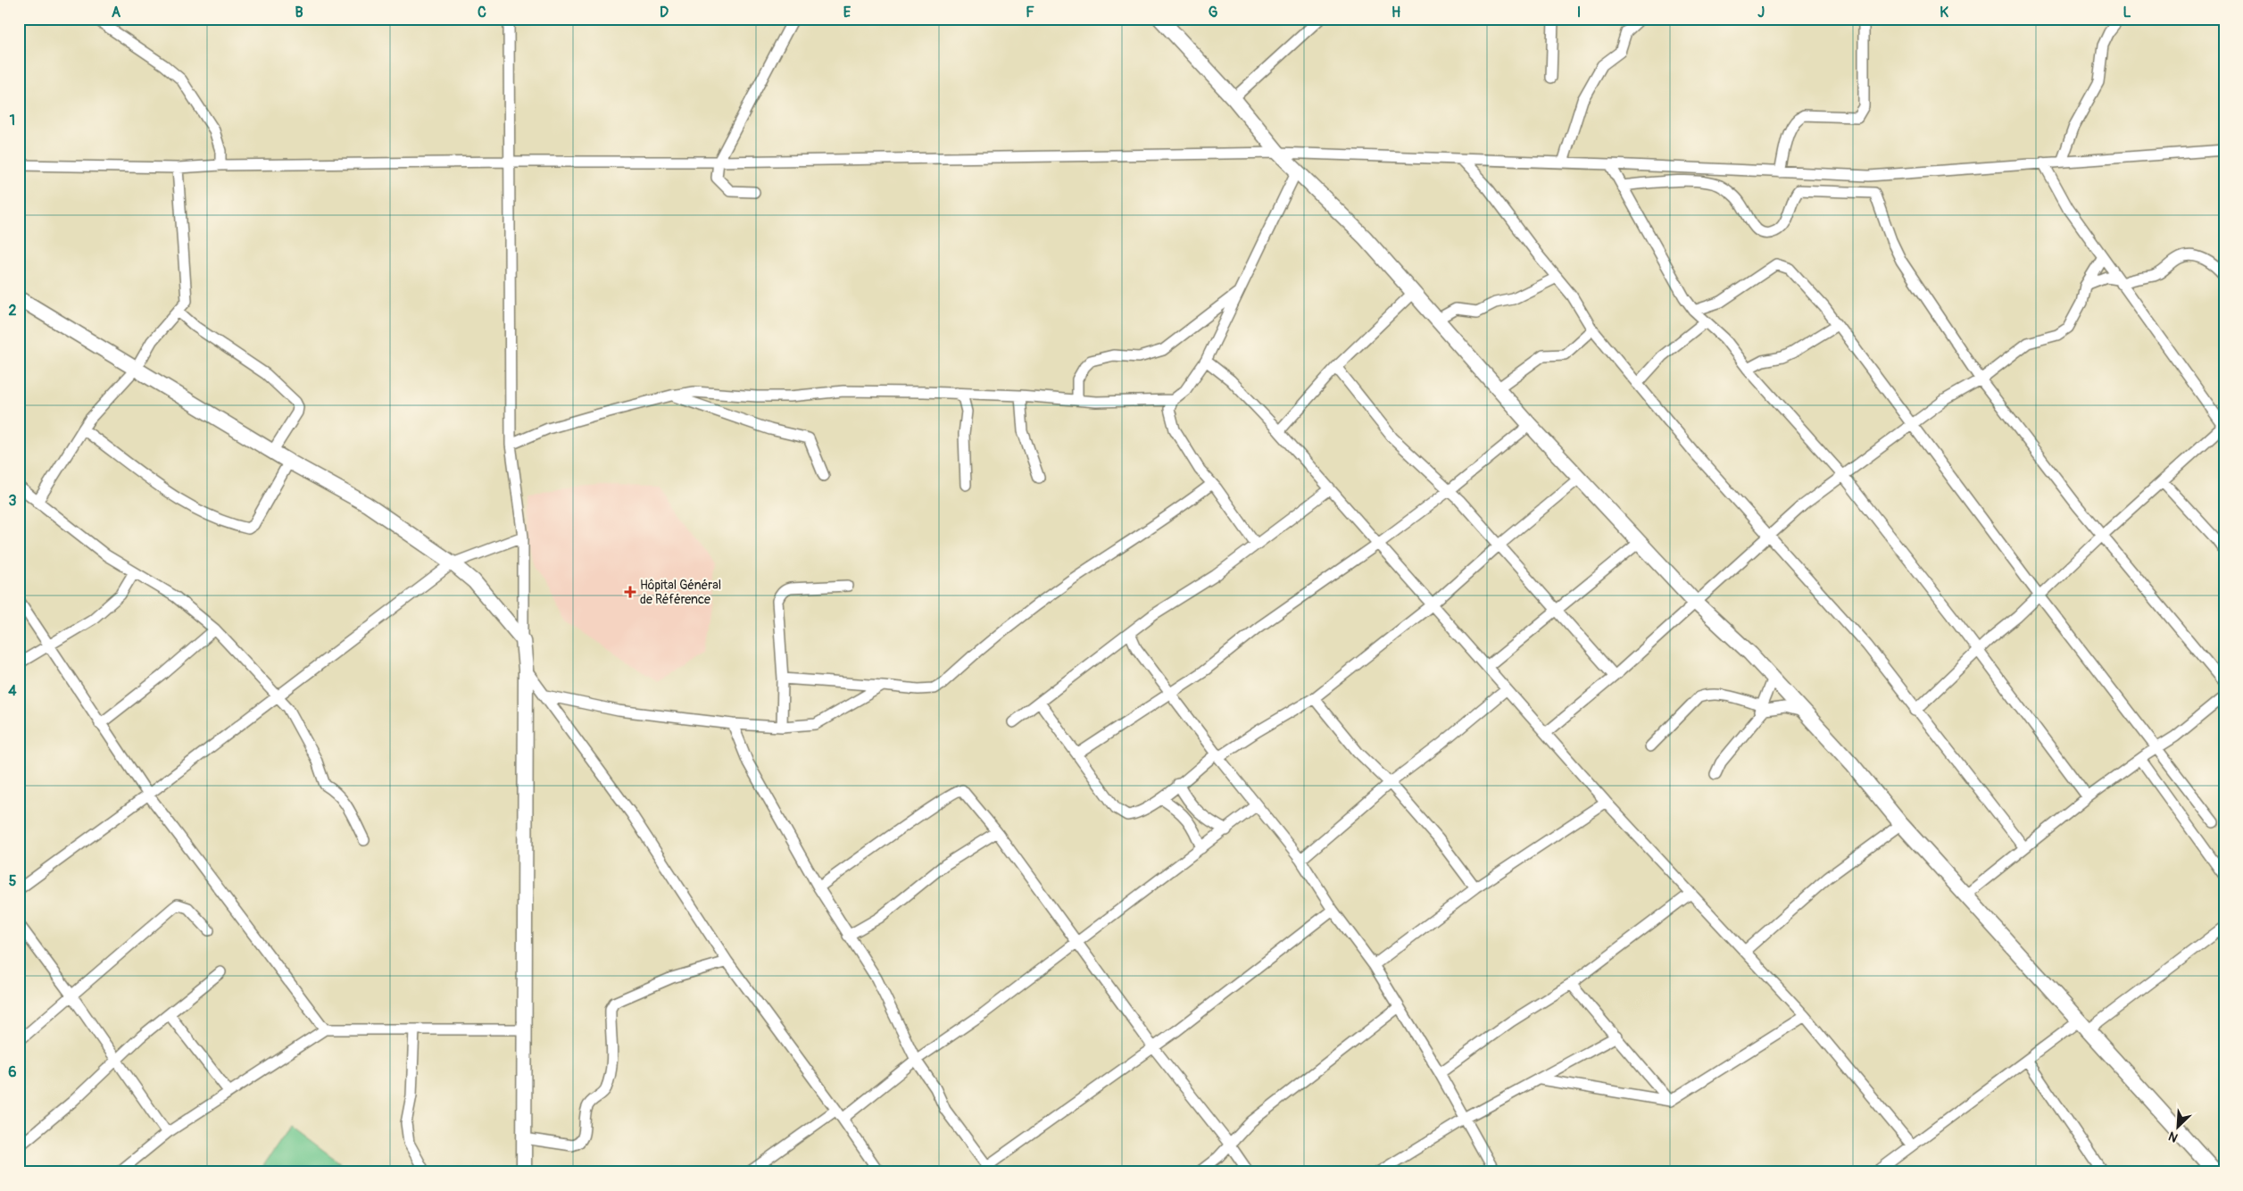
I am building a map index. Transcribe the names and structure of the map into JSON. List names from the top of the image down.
{
  "places": {
    "health": ["Hôpital Général de Référence"]
  },
  "north": "bottom left",
  "grid": {
    "columns": [
      "A",
      "B",
      "C",
      "D",
      "E",
      "F",
      "G",
      "H",
      "I",
      "J",
      "K",
      "L"
    ],
    "rows": [
      "1",
      "2",
      "3",
      "4",
      "5",
      "6"
    ]
  }
}
